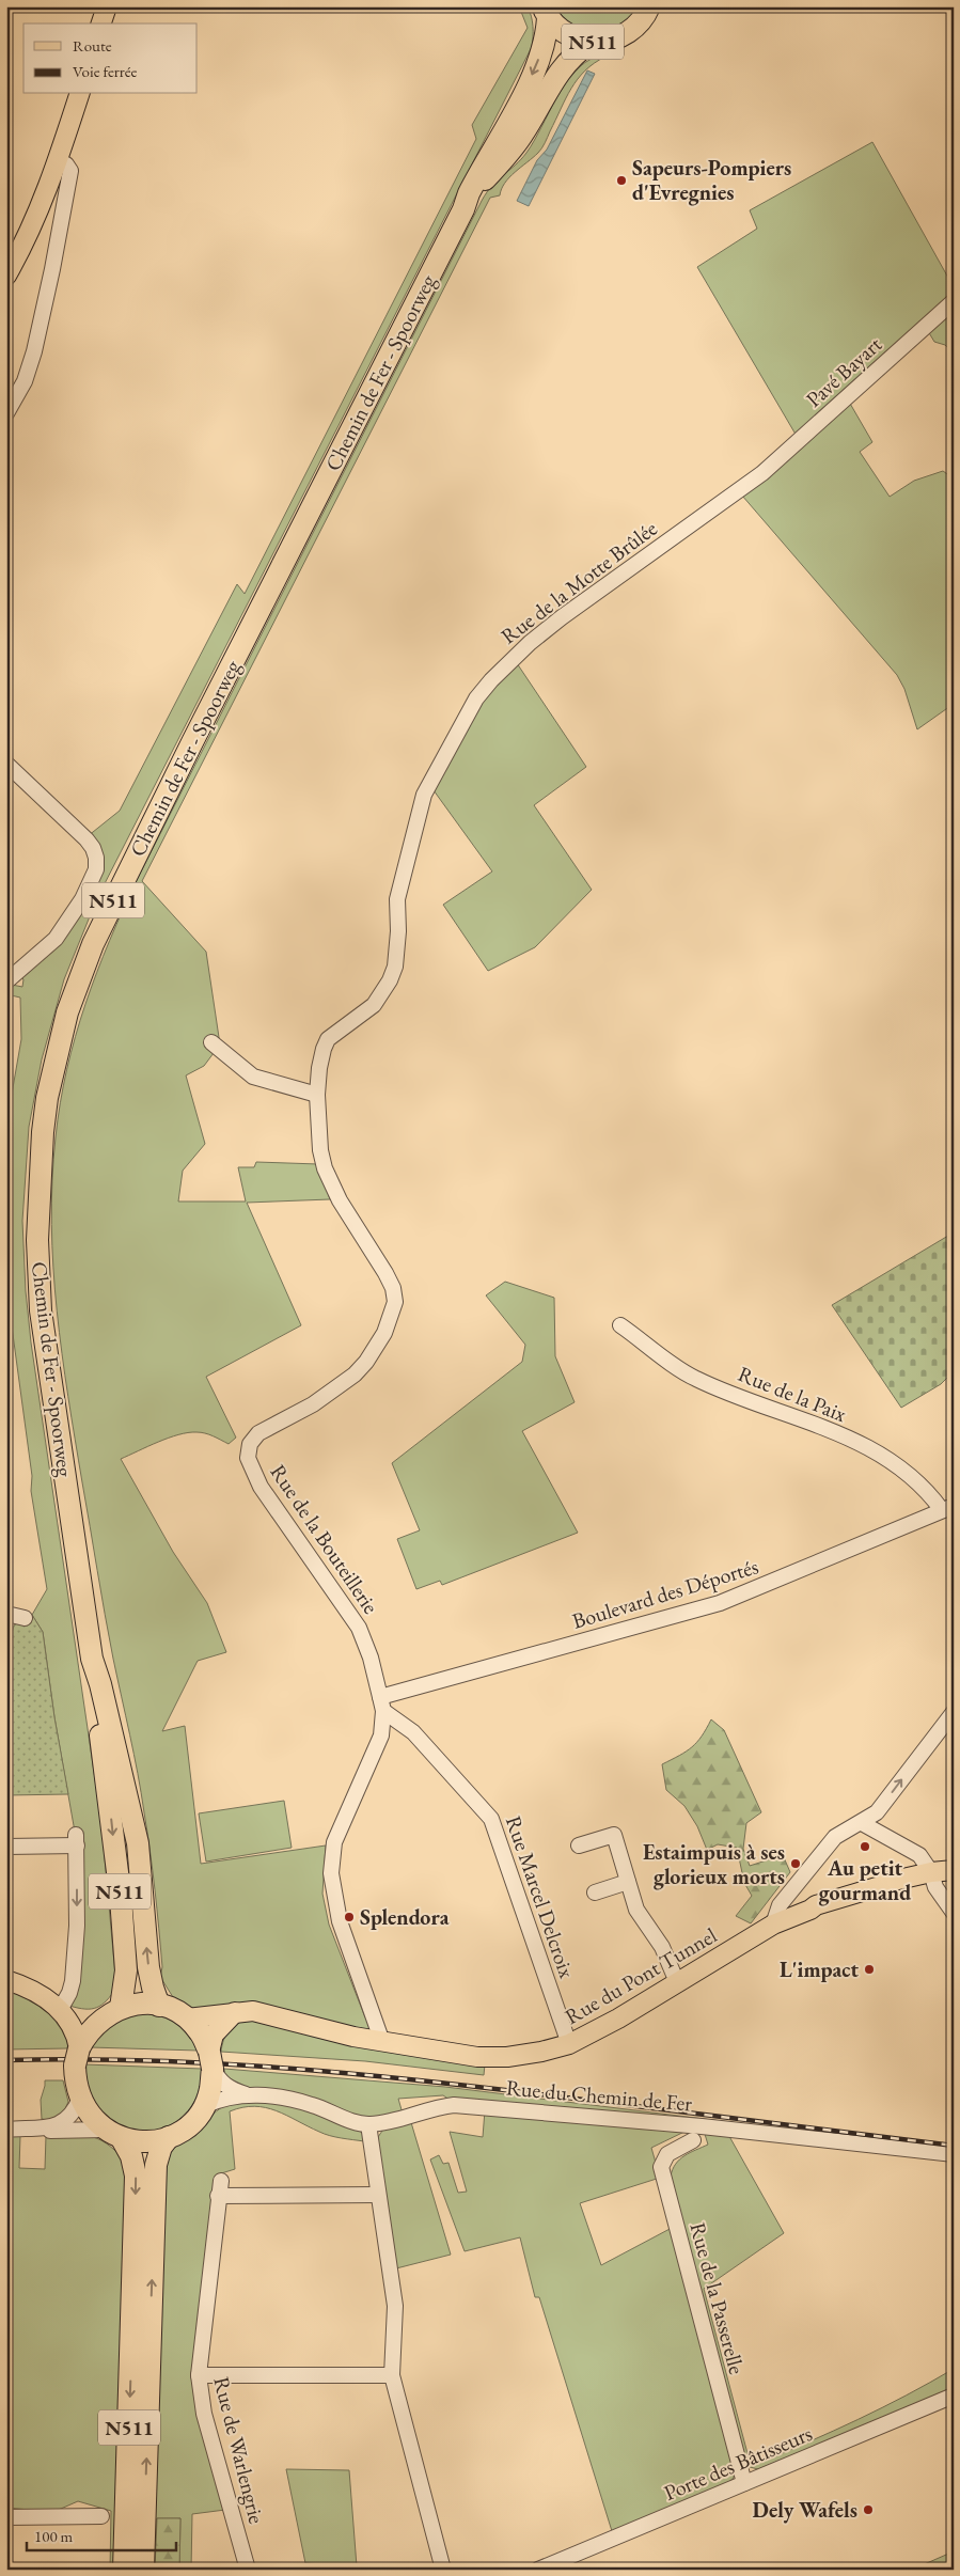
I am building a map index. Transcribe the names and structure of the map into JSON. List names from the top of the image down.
{
  "streets": {
    "highway": ["N511", "Chemin de Fer - Spoorweg"],
    "main road": ["Rue du Pont Tunnel"],
    "street": [
      "Pavé Bayart",
      "Rue de la Motte Brûlée",
      "Rue de la Paix",
      "Rue de la Bouteillerie",
      "Boulevard des Déportés",
      "Rue Marcel Delcroix",
      "Rue du Chemin de Fer",
      "Rue de la Passerelle",
      "Rue de Warlengrie",
      "Porte des Bâtisseurs"
    ]
  },
  "crossings": [
    ["N511", "Chemin de Fer - Spoorweg"],
    ["N511", "Rue du Pont Tunnel"],
    ["N511", "Rue du Chemin de Fer"],
    ["Pavé Bayart", "Rue de la Motte Brûlée"],
    ["Chemin de Fer - Spoorweg", "Rue du Pont Tunnel"],
    ["Chemin de Fer - Spoorweg", "Rue du Chemin de Fer"],
    ["Rue de la Motte Brûlée", "Rue de la Bouteillerie"],
    ["Rue de la Paix", "Boulevard des Déportés"],
    ["Rue de la Bouteillerie", "Boulevard des Déportés"],
    ["Rue de la Bouteillerie", "Rue Marcel Delcroix"],
    ["Rue de la Bouteillerie", "Rue du Pont Tunnel"],
    ["Boulevard des Déportés", "Rue Marcel Delcroix"],
    ["Rue Marcel Delcroix", "Rue du Pont Tunnel"],
    ["Rue du Pont Tunnel", "Rue du Chemin de Fer"],
    ["Rue de la Passerelle", "Porte des Bâtisseurs"]
  ],
  "places": [
    "Sapeurs-Pompiers d'Evregnies",
    "Au petit gourmand",
    "Estaimpuis à ses glorieux morts",
    "Splendora",
    "L'impact",
    "Dely Wafels"
  ],
  "legend": ["Route", "Voie ferrée"],
  "scale_bar": "100 m"
}
